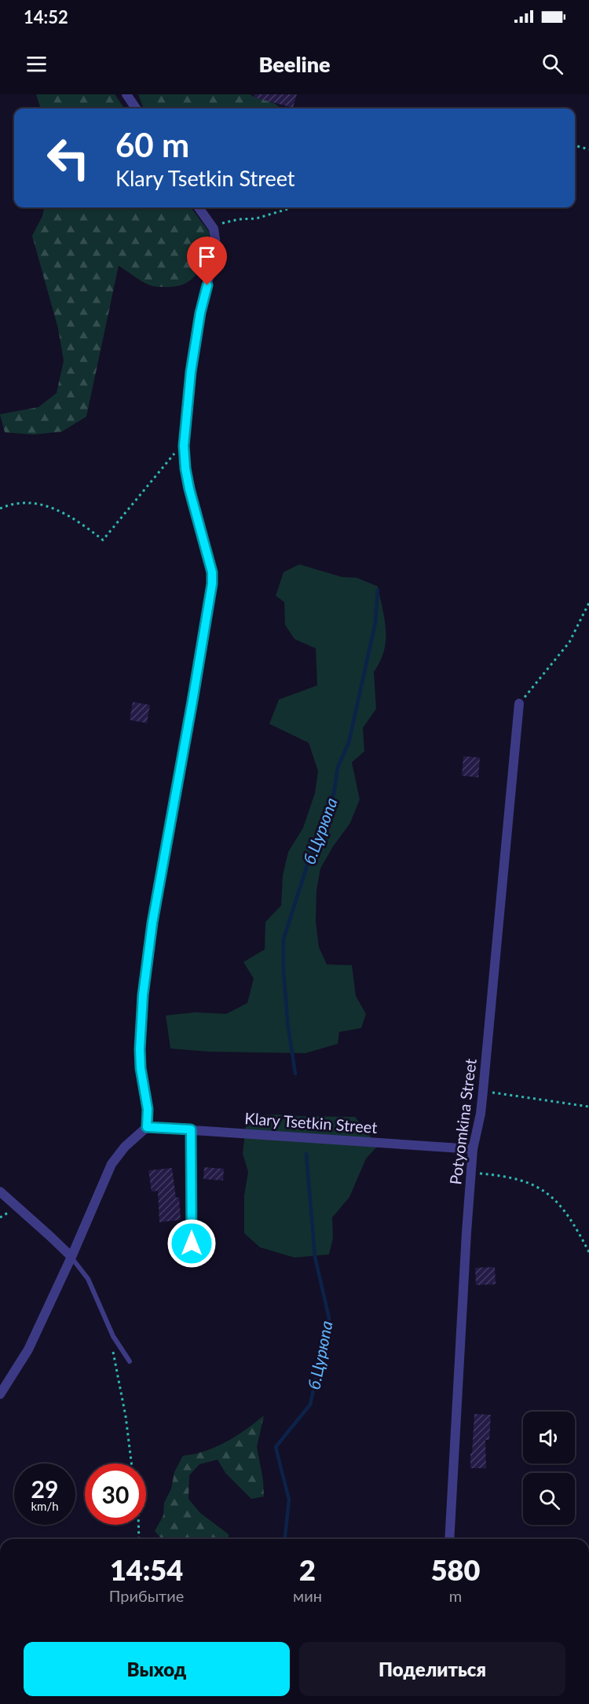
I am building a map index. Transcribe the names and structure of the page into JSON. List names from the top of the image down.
{
  "streets": {
    "street": ["Potyomkina Street", "Klary Tsetkin Street"]
  },
  "crossings": [
    ["Potyomkina Street", "Klary Tsetkin Street"]
  ],
  "water": ["б.Цурюпа"],
  "page": {
    "status": "14:52",
    "header": "Beeline",
    "turn": ["60 m", "Klary Tsetkin Street"],
    "speed": "29 km/h",
    "limit": "30",
    "eta": [
      "14:54",
      "Прибытие",
      "2",
      "мин",
      "580",
      "m"
    ],
    "buttons": ["Выход", "Поделиться"]
  }
}
